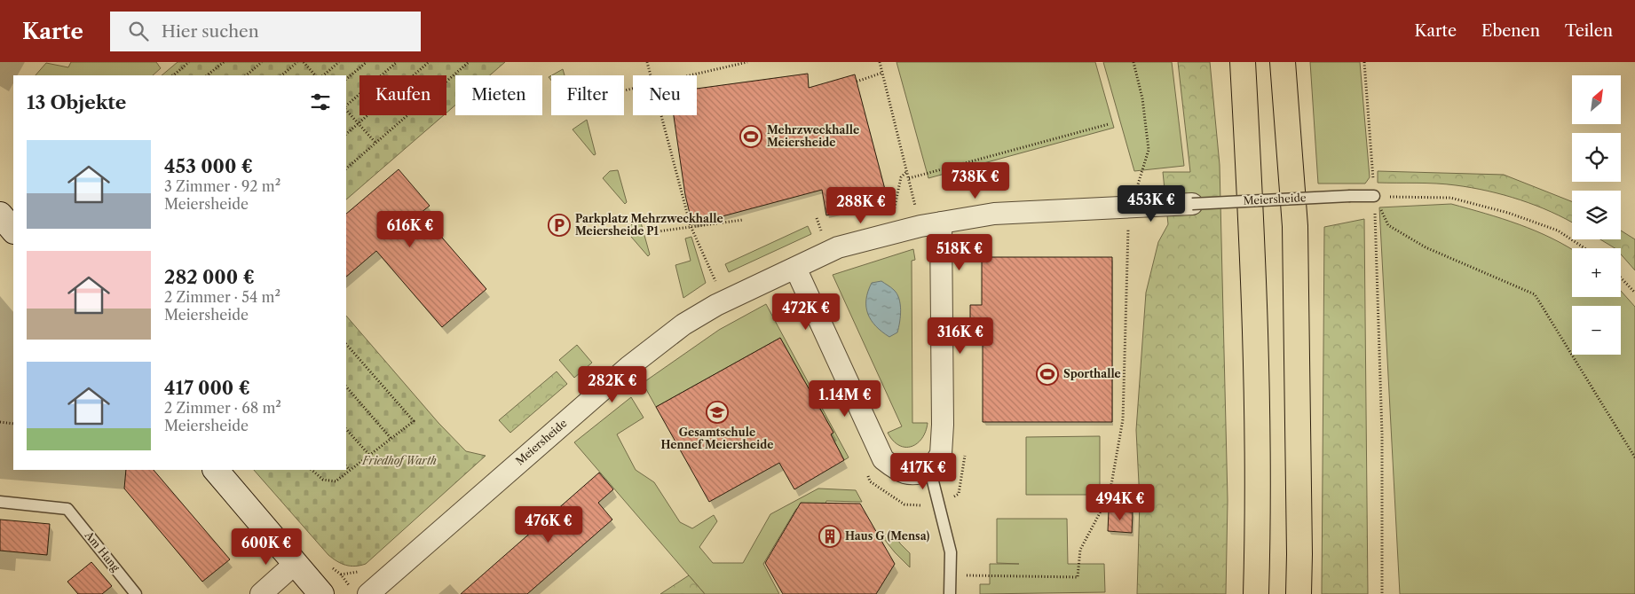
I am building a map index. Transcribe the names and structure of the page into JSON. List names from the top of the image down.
{
  "streets": {
    "street": ["Meiersheide"],
    "lane": ["Am Hang"]
  },
  "parks": ["Friedhof Warth"],
  "places": {
    "sports": ["Mehrzweckhalle Meiersheide", "Sporthalle"],
    "parking": ["Parkplatz Mehrzweckhalle Meiersheide P1"],
    "school or university": ["Gesamtschule Hennef Meiersheide"],
    "building": ["Haus G (Mensa)"]
  },
  "north": "top right",
  "page": {
    "header": "Karte",
    "search": "Hier suchen",
    "nav": ["Karte", "Ebenen", "Teilen"],
    "map_buttons": ["+", "−"],
    "chip": [
      "Kaufen",
      "Mieten",
      "Filter",
      "Neu"
    ],
    "heading": "13 Objekte",
    "list": [
      {
        "name": "453 000 €",
        "note": "3 Zimmer · 92 m² · Meiersheide"
      },
      {
        "name": "282 000 €",
        "note": "2 Zimmer · 54 m² · Meiersheide"
      },
      {
        "name": "417 000 €",
        "note": "2 Zimmer · 68 m² · Meiersheide"
      }
    ],
    "price": [
      "738K €",
      "453K €",
      "288K €",
      "616K €",
      "518K €",
      "472K €",
      "316K €",
      "282K €",
      "1.14M €",
      "417K €",
      "494K €",
      "476K €",
      "600K €"
    ]
  }
}
